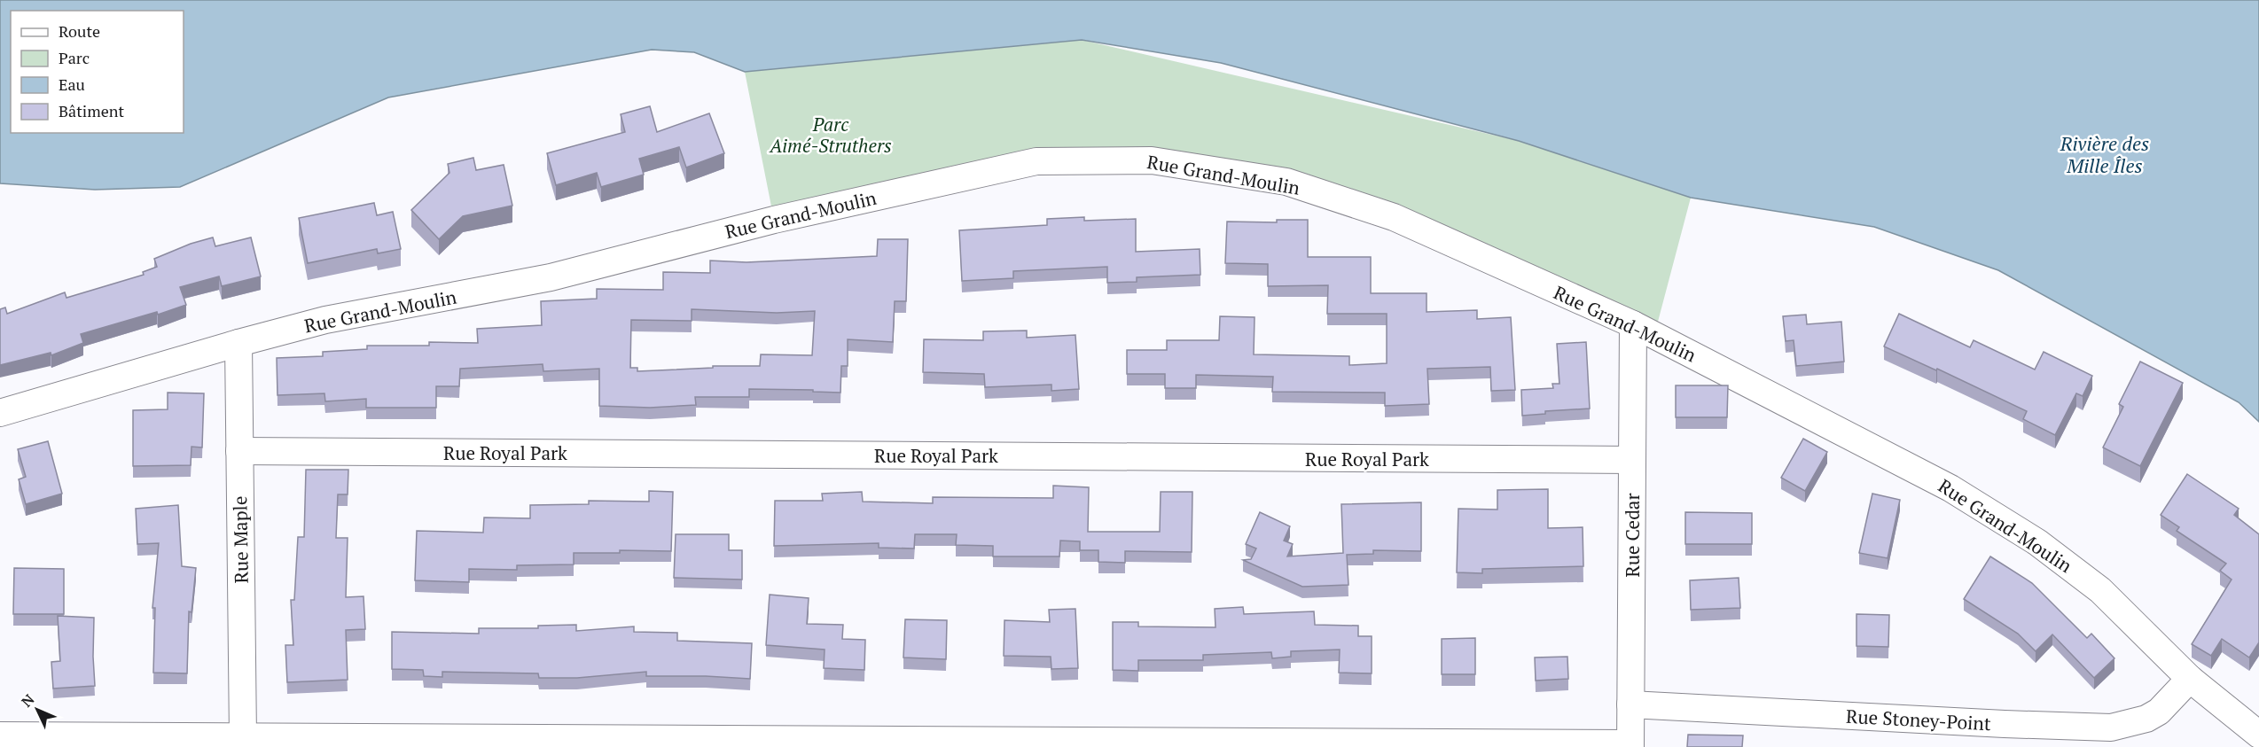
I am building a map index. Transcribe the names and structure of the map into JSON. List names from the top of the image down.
{
  "streets": {
    "street": [
      "Rue Grand-Moulin",
      "Rue Royal Park",
      "Rue Cedar",
      "Rue Maple",
      "Rue Stoney-Point"
    ]
  },
  "crossings": [
    ["Rue Grand-Moulin", "Rue Cedar"],
    ["Rue Grand-Moulin", "Rue Maple"],
    ["Rue Grand-Moulin", "Rue Stoney-Point"],
    ["Rue Royal Park", "Rue Cedar"],
    ["Rue Royal Park", "Rue Maple"],
    ["Rue Cedar", "Rue Stoney-Point"]
  ],
  "water": ["Rivière des Mille Îles"],
  "parks": ["Parc Aimé-Struthers"],
  "legend": [
    "Route",
    "Parc",
    "Eau",
    "Bâtiment"
  ],
  "north": "top left"
}
